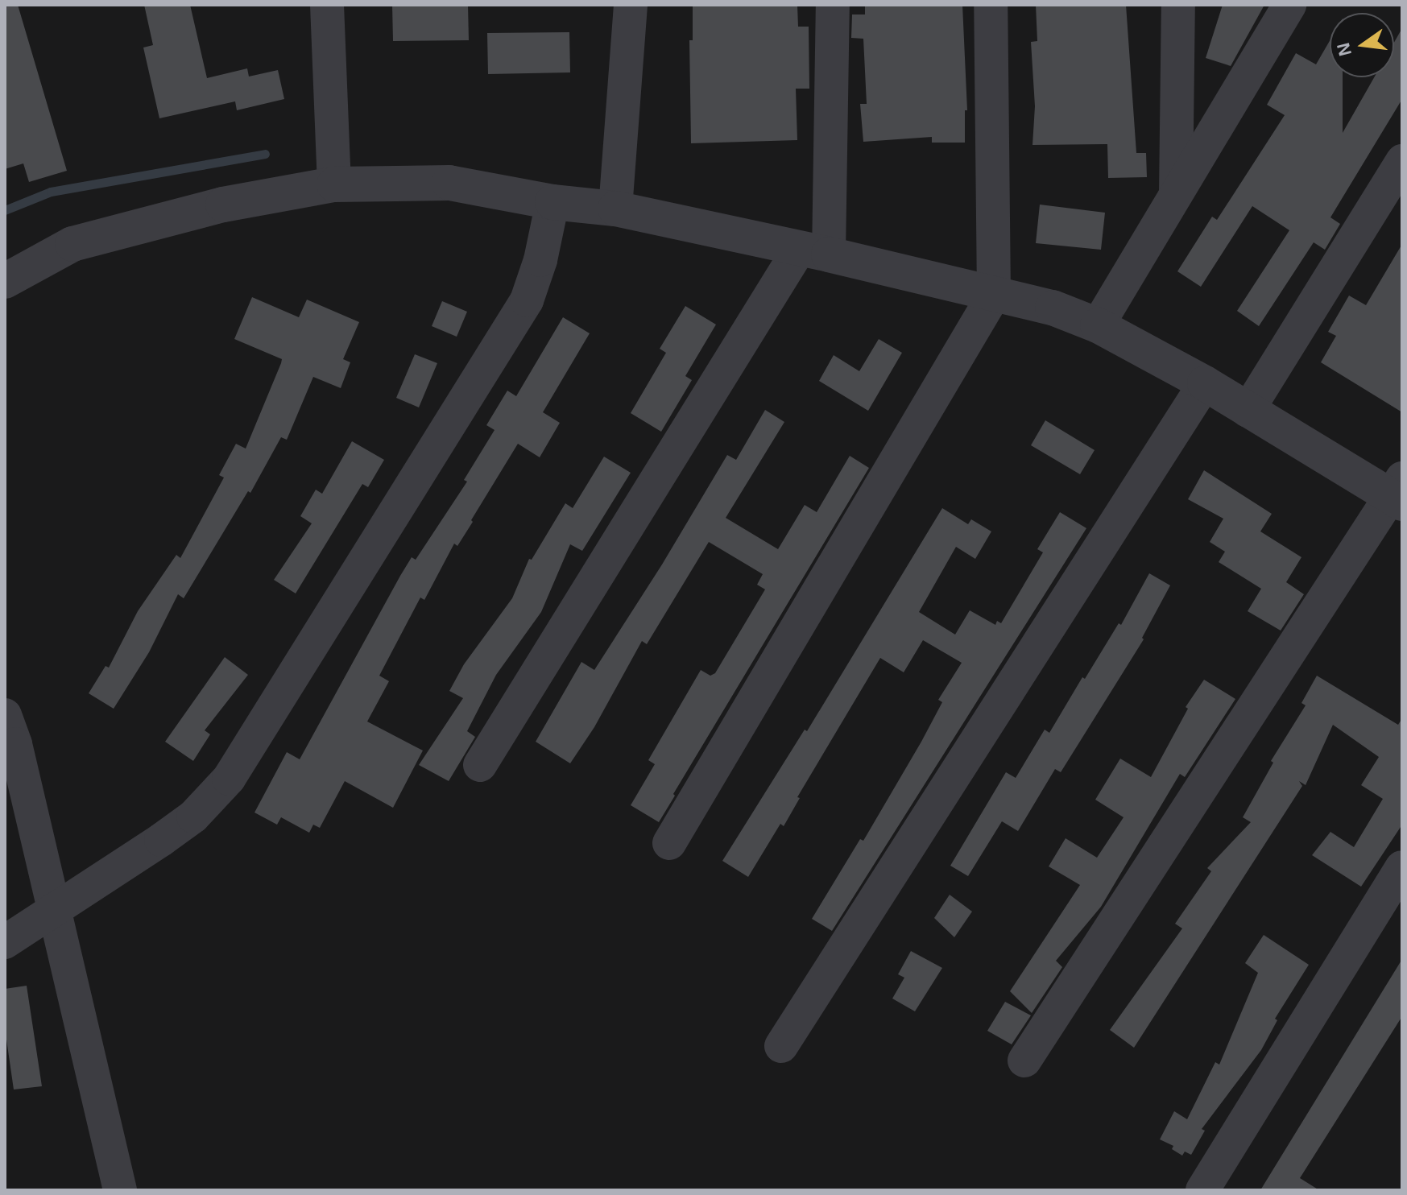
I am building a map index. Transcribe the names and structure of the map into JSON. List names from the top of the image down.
{
  "north": "left"
}
